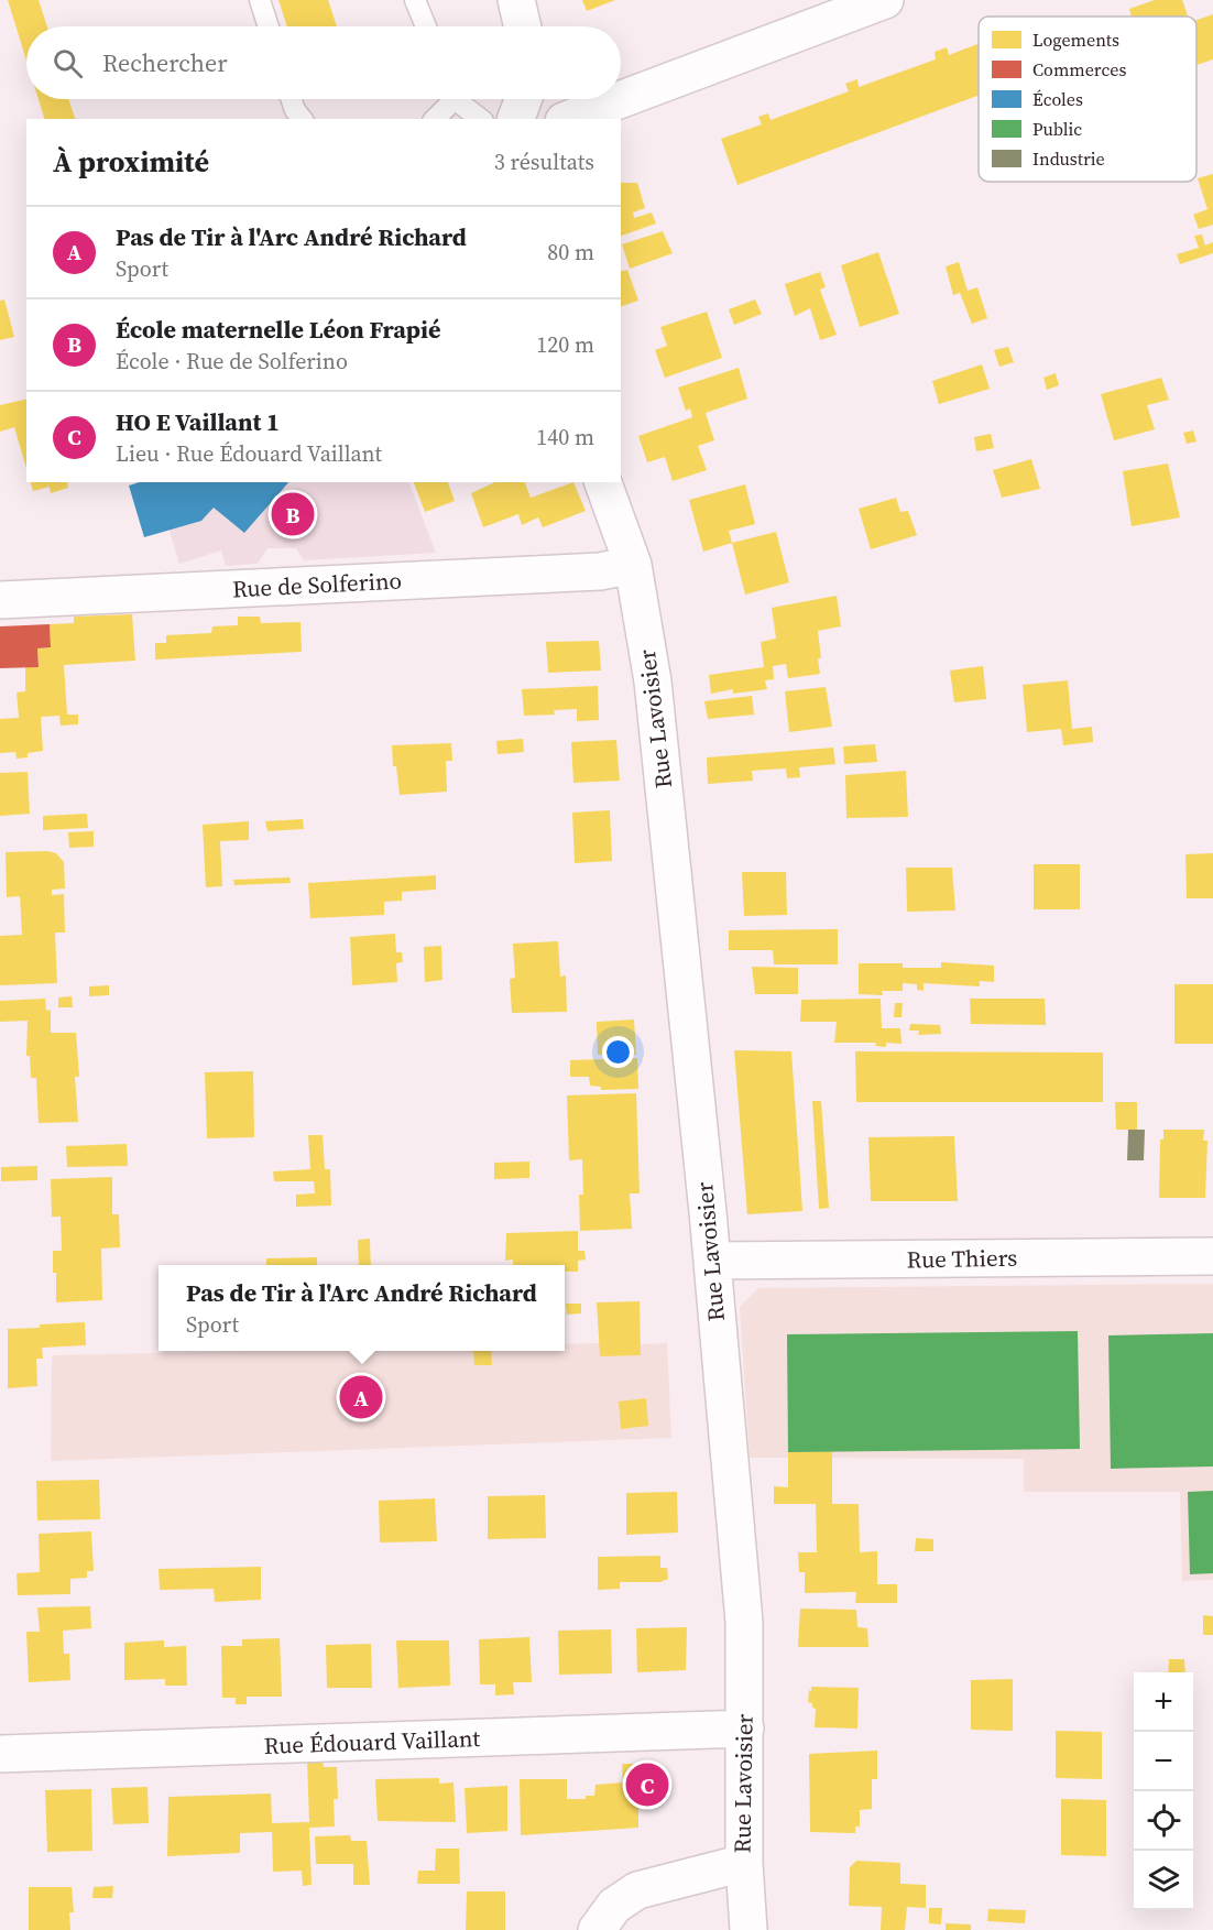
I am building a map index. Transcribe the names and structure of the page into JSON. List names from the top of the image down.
{
  "streets": {
    "street": [
      "Rue de Solferino",
      "Rue Lavoisier",
      "Rue Thiers",
      "Rue Édouard Vaillant"
    ]
  },
  "crossings": [
    ["Rue de Solferino", "Rue Lavoisier"],
    ["Rue Lavoisier", "Rue Thiers"],
    ["Rue Lavoisier", "Rue Édouard Vaillant"]
  ],
  "legend": [
    "Logements",
    "Commerces",
    "Écoles",
    "Public",
    "Industrie"
  ],
  "page": {
    "search": "Rechercher",
    "heading": ["À proximité", "3 résultats"],
    "list": [
      {
        "mark": "A",
        "name": "Pas de Tir à l'Arc André Richard",
        "note": "Sport",
        "value": "80 m"
      },
      {
        "mark": "B",
        "name": "École maternelle Léon Frapié",
        "note": "École · Rue de Solferino",
        "value": "120 m"
      },
      {
        "mark": "C",
        "name": "HO E Vaillant 1",
        "note": "Lieu · Rue Édouard Vaillant",
        "value": "140 m"
      }
    ],
    "pins": ["B", "A", "C"],
    "popup": ["Pas de Tir à l'Arc André Richard", "Sport"],
    "map_buttons": ["+", "−"]
  }
}
